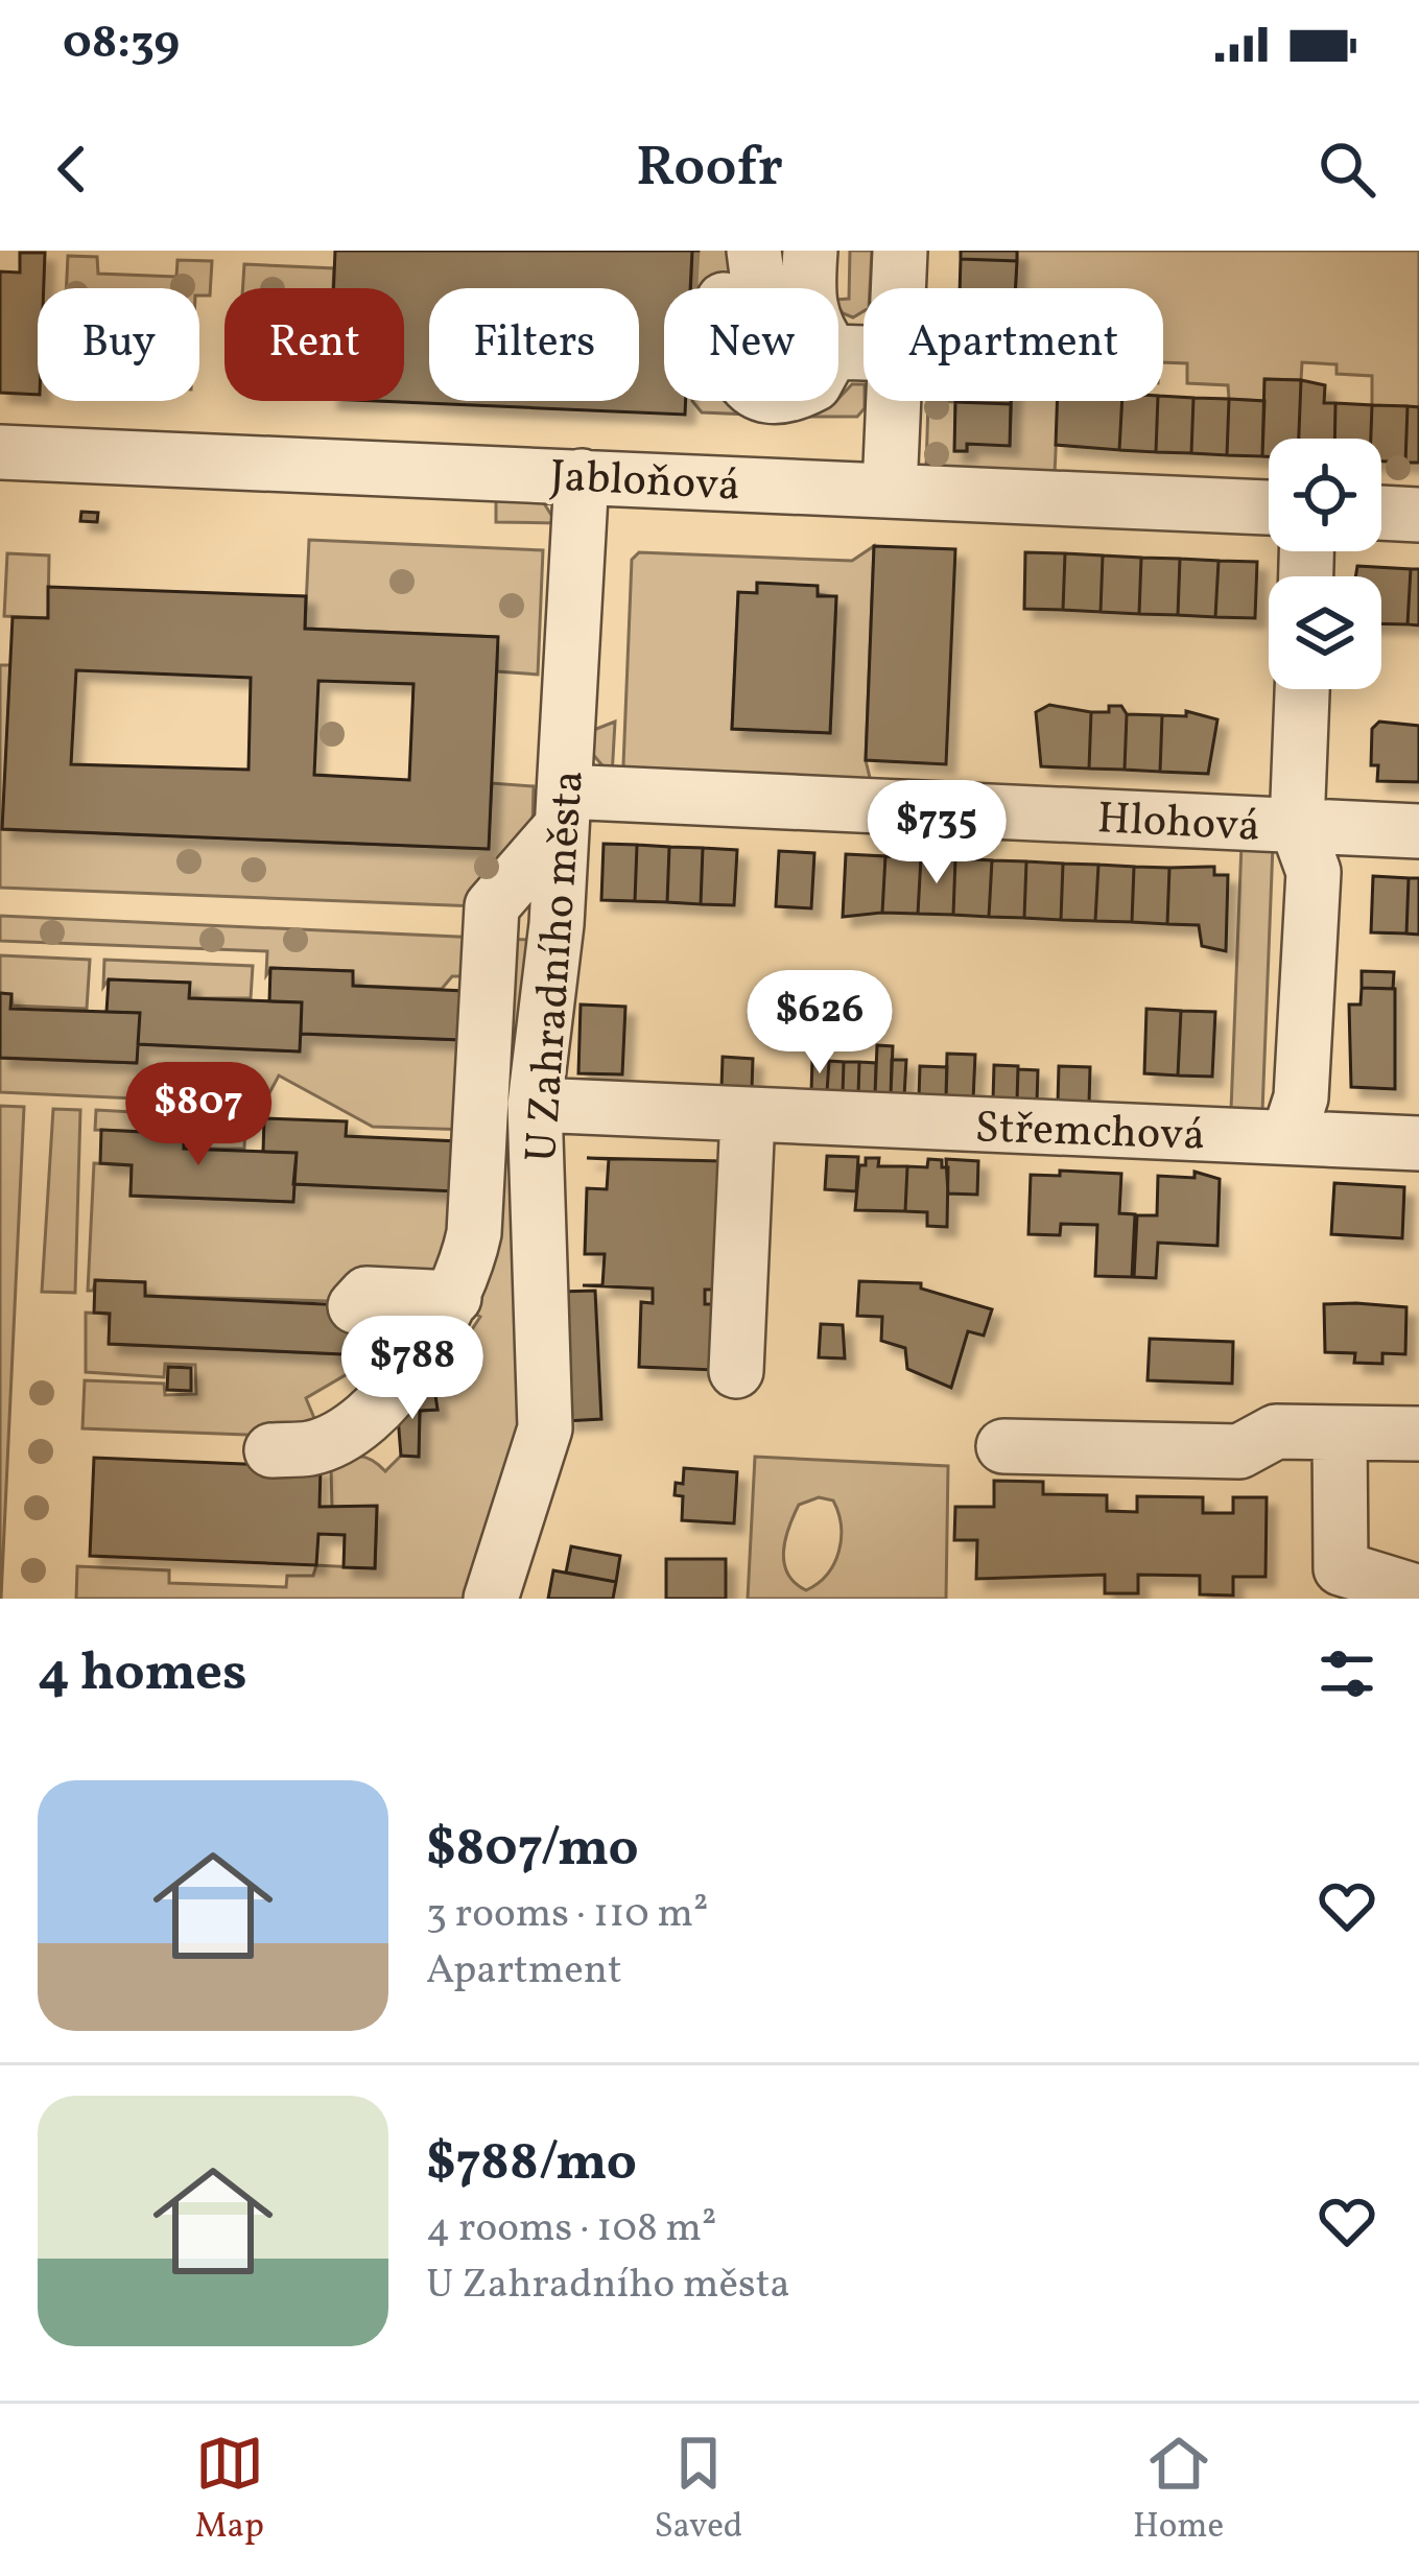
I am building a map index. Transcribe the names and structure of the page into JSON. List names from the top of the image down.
{
  "streets": {
    "street": [
      "Jabloňová",
      "Hlohová",
      "U Zahradního města",
      "Střemchová"
    ]
  },
  "crossings": [
    ["Jabloňová", "U Zahradního města"],
    ["Hlohová", "U Zahradního města"],
    ["U Zahradního města", "Střemchová"]
  ],
  "page": {
    "status": "08:39",
    "header": "Roofr",
    "chip": [
      "Buy",
      "Rent",
      "Filters",
      "New",
      "Apartment"
    ],
    "price": [
      "$735",
      "$626",
      "$807",
      "$788"
    ],
    "heading": "4 homes",
    "list": [
      {
        "name": "$807/mo",
        "note": "3 rooms · 110 m² · Apartment"
      },
      {
        "name": "$788/mo",
        "note": "4 rooms · 108 m² · U Zahradního města"
      }
    ],
    "tabs": ["Map", "Saved", "Home"]
  }
}
